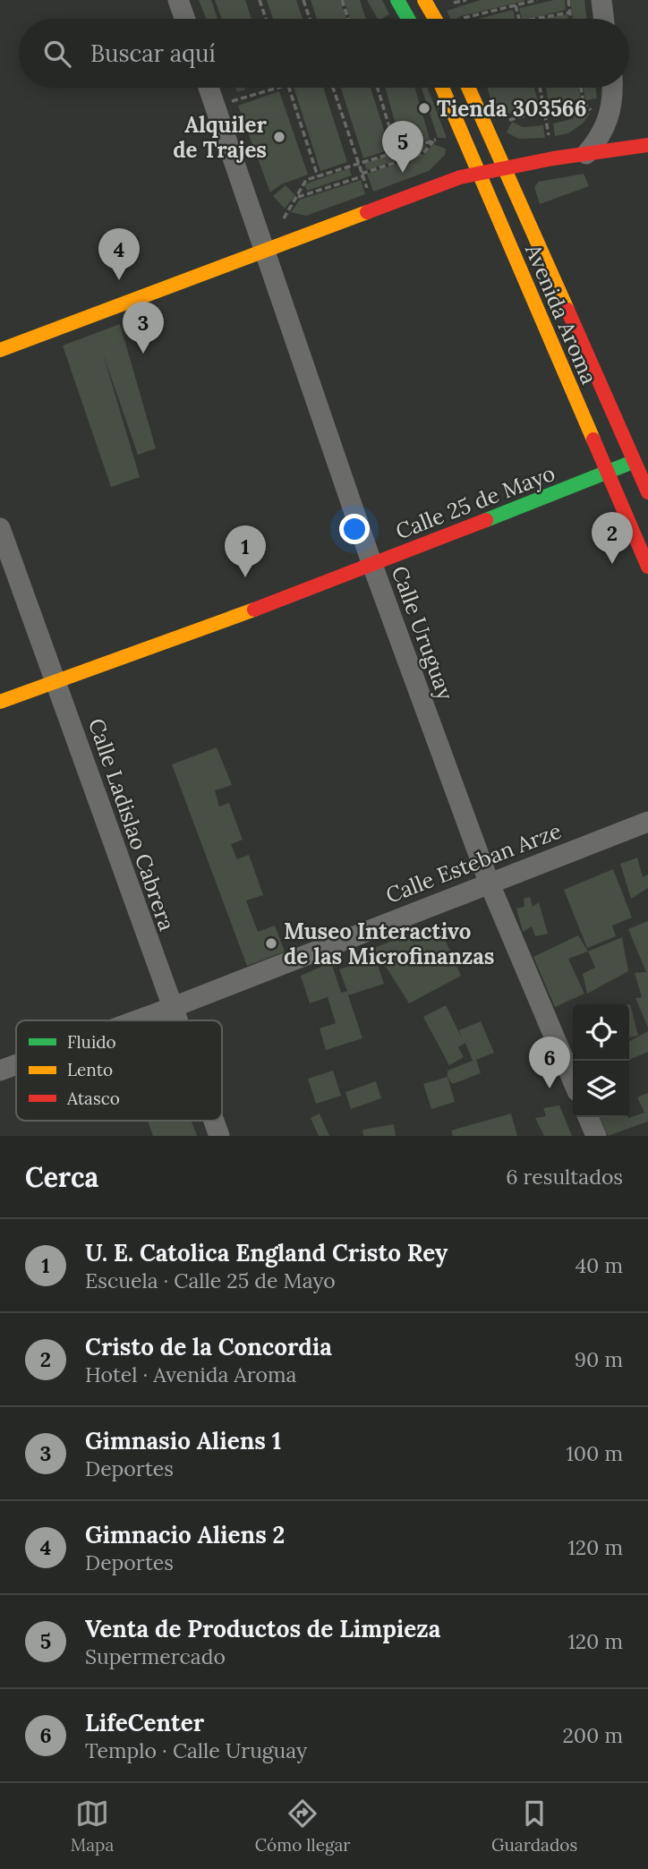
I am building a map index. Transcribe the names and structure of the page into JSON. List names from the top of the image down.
{
  "streets": {
    "main road": ["Avenida Aroma", "Calle 25 de Mayo"],
    "street": ["Calle Uruguay", "Calle Ladislao Cabrera", "Calle Esteban Arze"]
  },
  "crossings": [
    ["Avenida Aroma", "Calle 25 de Mayo"],
    ["Calle 25 de Mayo", "Calle Uruguay"],
    ["Calle 25 de Mayo", "Calle Ladislao Cabrera"],
    ["Calle Uruguay", "Calle Esteban Arze"],
    ["Calle Ladislao Cabrera", "Calle Esteban Arze"]
  ],
  "places": ["Tienda 303566", "Alquiler de Trajes", "Museo Interactivo de las Microfinanzas"],
  "legend": ["Fluido", "Lento", "Atasco"],
  "page": {
    "search": "Buscar aquí",
    "pins": [
      "5",
      "4",
      "3",
      "2",
      "1",
      "6"
    ],
    "heading": ["Cerca", "6 resultados"],
    "list": [
      {
        "mark": "1",
        "name": "U. E. Catolica England Cristo Rey",
        "note": "Escuela · Calle 25 de Mayo",
        "value": "40 m"
      },
      {
        "mark": "2",
        "name": "Cristo de la Concordia",
        "note": "Hotel · Avenida Aroma",
        "value": "90 m"
      },
      {
        "mark": "3",
        "name": "Gimnasio Aliens 1",
        "note": "Deportes",
        "value": "100 m"
      },
      {
        "mark": "4",
        "name": "Gimnacio Aliens 2",
        "note": "Deportes",
        "value": "120 m"
      },
      {
        "mark": "5",
        "name": "Venta de Productos de Limpieza",
        "note": "Supermercado",
        "value": "120 m"
      },
      {
        "mark": "6",
        "name": "LifeCenter",
        "note": "Templo · Calle Uruguay",
        "value": "200 m"
      }
    ],
    "nav": ["Mapa", "Cómo llegar", "Guardados"]
  }
}
